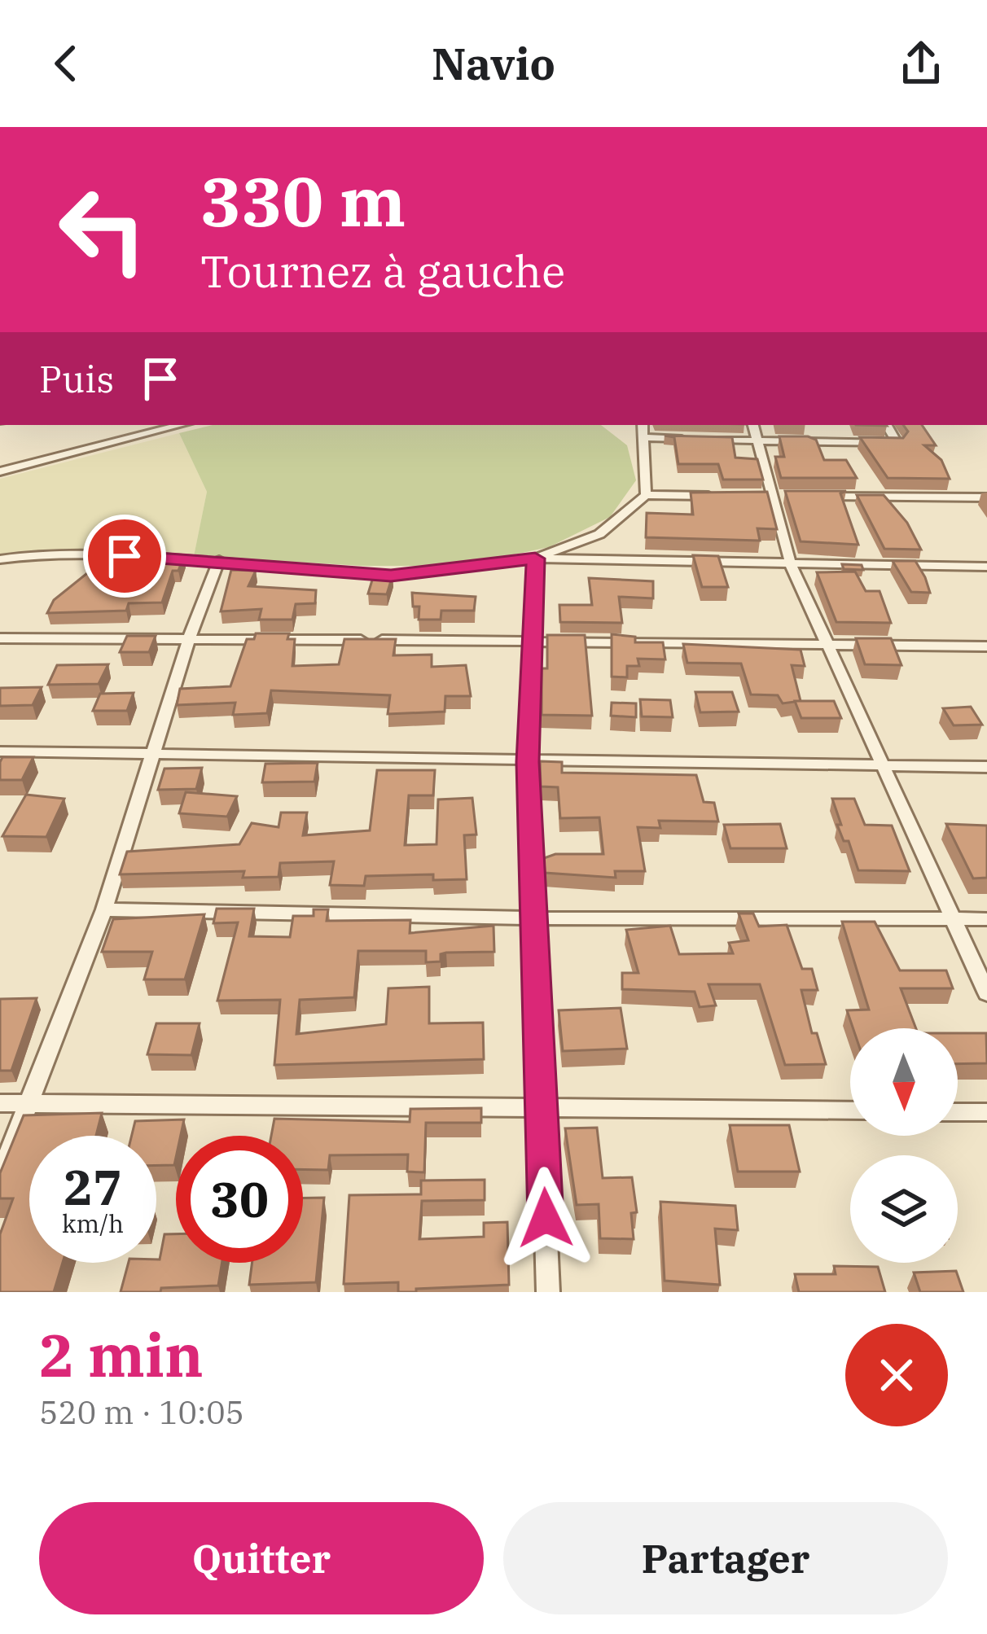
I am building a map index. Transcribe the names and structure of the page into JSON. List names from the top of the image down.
{
  "north": "bottom",
  "page": {
    "header": "Navio",
    "turn": ["330 m", "Tournez à gauche"],
    "then": "Puis",
    "speed": "27 km/h",
    "limit": "30",
    "heading": ["2 min", "520 m · 10:05"],
    "buttons": ["Quitter", "Partager"]
  }
}
